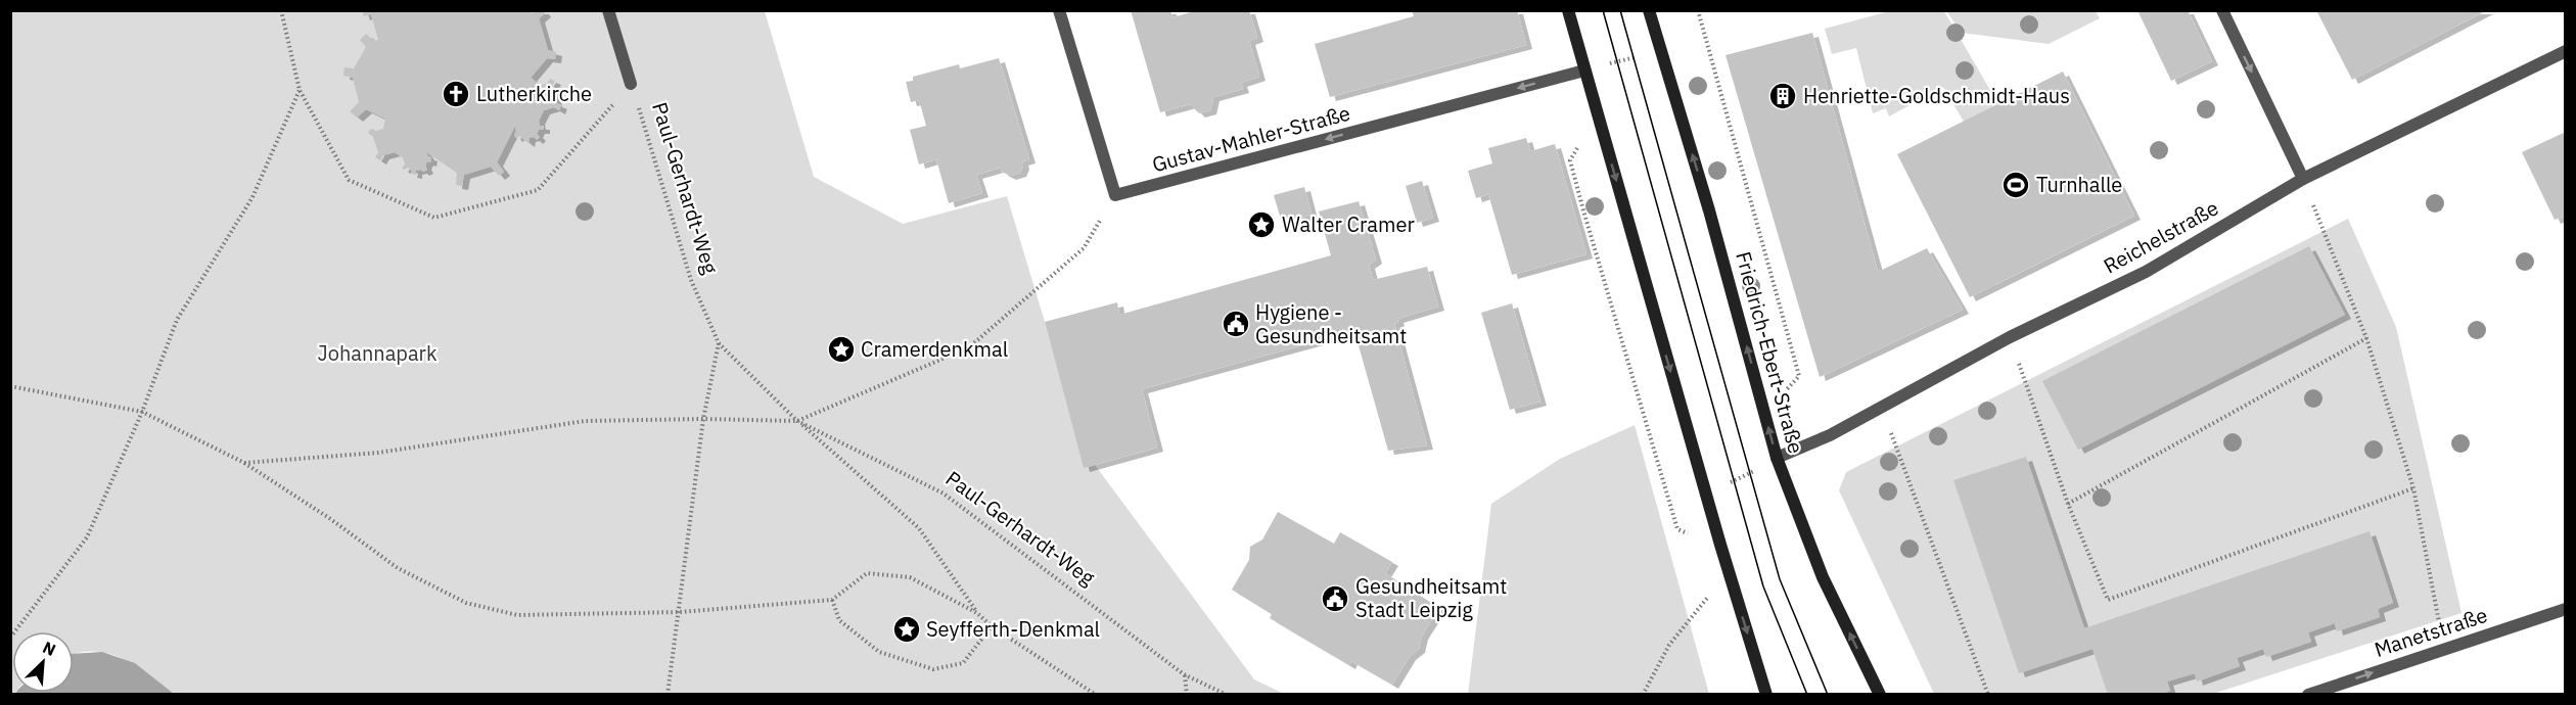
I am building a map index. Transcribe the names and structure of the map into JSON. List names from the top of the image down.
{
  "streets": {
    "main road": ["Friedrich-Ebert-Straße"],
    "street": [
      "Gustav-Mahler-Straße",
      "Paul-Gerhardt-Weg",
      "Reichelstraße",
      "Manetstraße"
    ]
  },
  "crossings": [
    ["Reichelstraße", "Friedrich-Ebert-Straße"]
  ],
  "one_way": ["Gustav-Mahler-Straße", "Manetstraße"],
  "parks": ["Johannapark"],
  "places": {
    "church": ["Lutherkirche"],
    "building": ["Henriette-Goldschmidt-Haus"],
    "sports": ["Turnhalle"],
    "place": ["Walter Cramer", "Cramerdenkmal", "Seyfferth-Denkmal"],
    "public building": ["Hygiene - Gesundheitsamt", "Gesundheitsamt Stadt Leipzig"]
  },
  "north": "top right"
}
